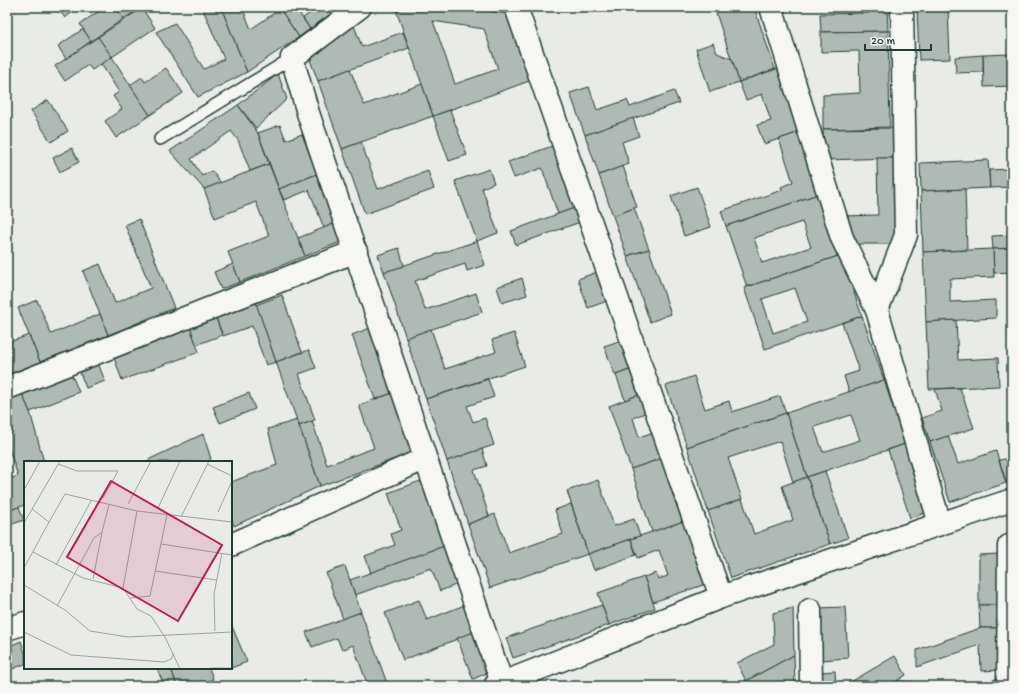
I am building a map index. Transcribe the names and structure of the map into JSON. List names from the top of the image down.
{
  "scale_bar": "20 m"
}
